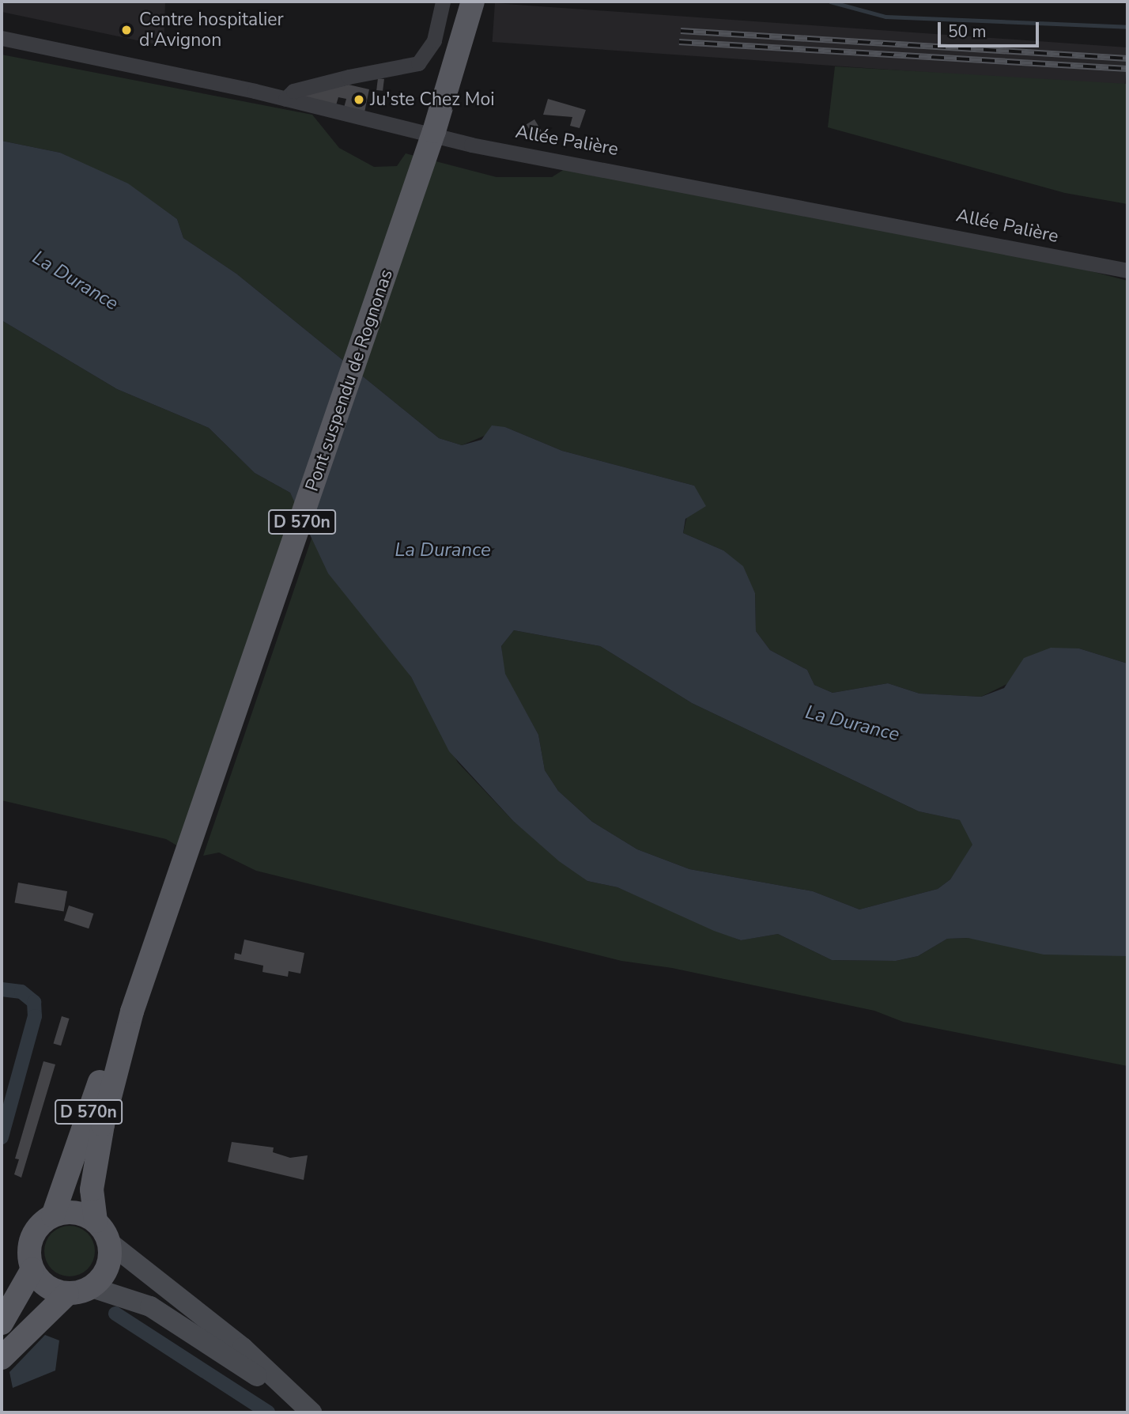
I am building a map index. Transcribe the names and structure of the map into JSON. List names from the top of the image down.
{
  "streets": {
    "main road": ["Pont suspendu de Rognonas", "D 570n"],
    "street": ["Allée Palière"]
  },
  "crossings": [
    ["Pont suspendu de Rognonas", "D 570n"]
  ],
  "water": ["La Durance"],
  "places": ["Centre hospitalier d'Avignon", "Ju'ste Chez Moi"],
  "scale_bar": "50 m"
}
